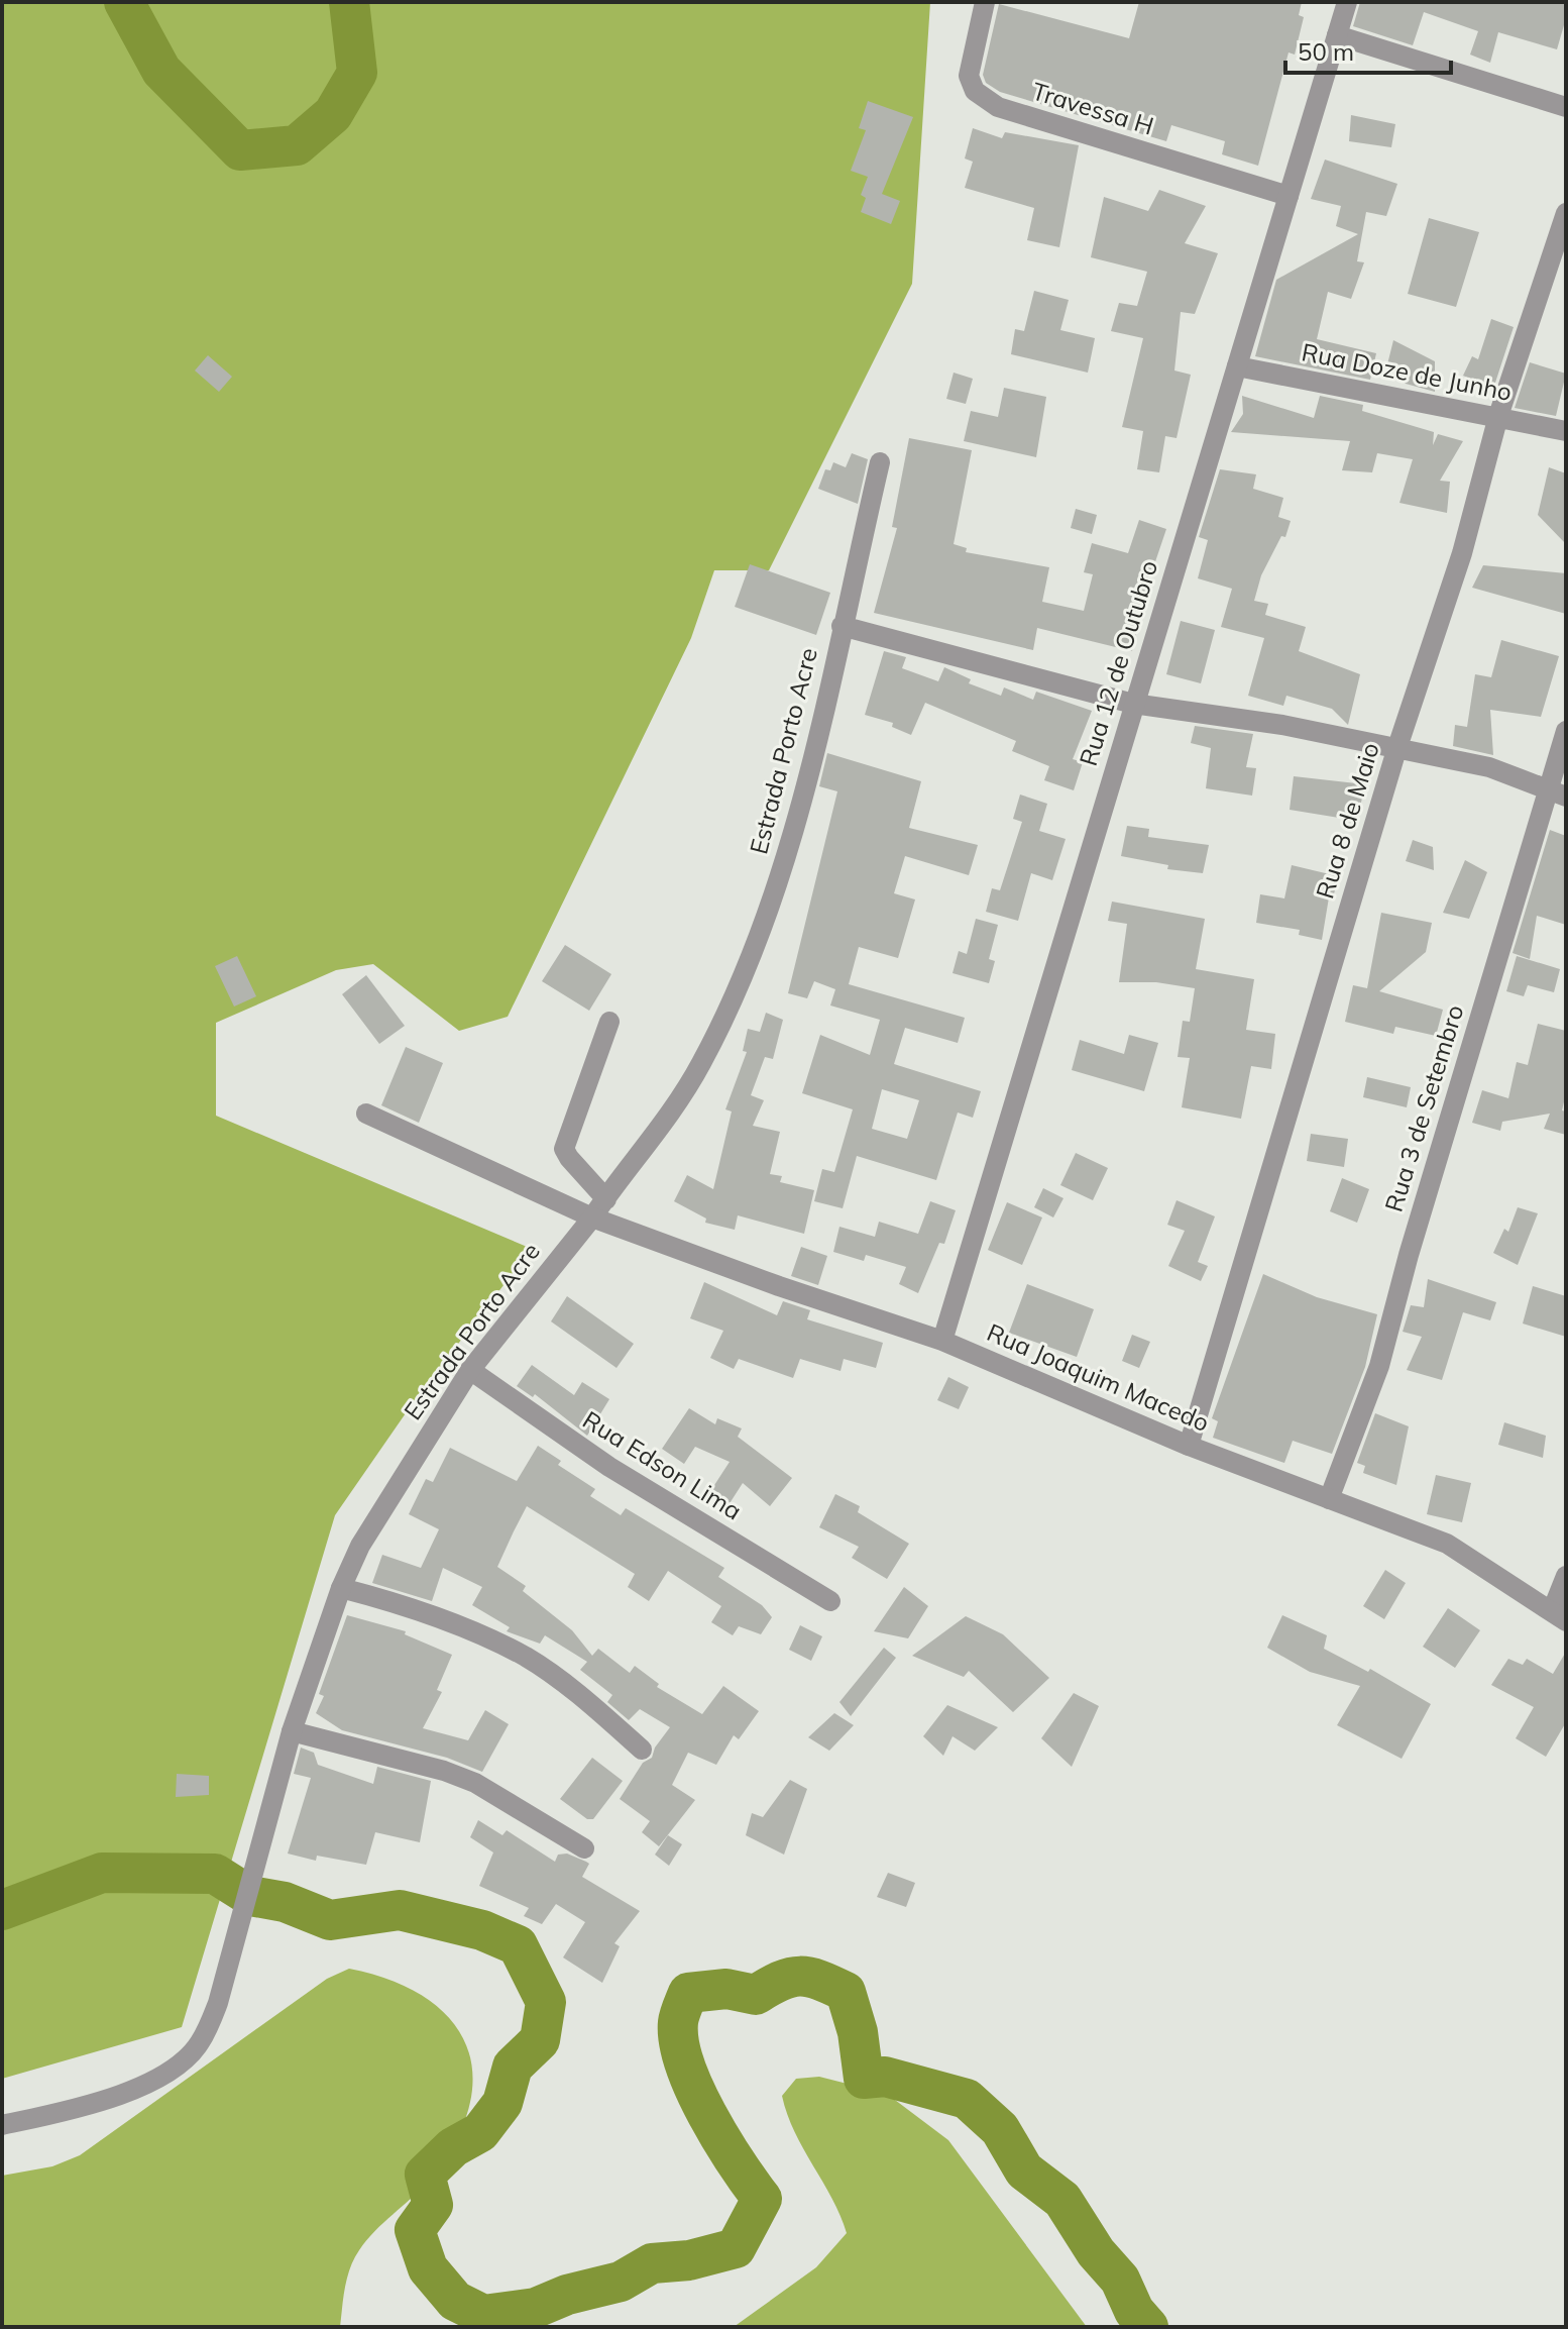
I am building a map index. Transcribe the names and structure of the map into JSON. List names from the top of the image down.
{
  "streets": {
    "street": [
      "Travessa H",
      "Rua Doze de Junho",
      "Rua 12 de Outubro",
      "Estrada Porto Acre",
      "Rua 8 de Maio",
      "Rua 3 de Setembro",
      "Rua Joaquim Macedo",
      "Rua Edson Lima"
    ]
  },
  "crossings": [
    ["Travessa H", "Rua 12 de Outubro"],
    ["Rua Doze de Junho", "Rua 12 de Outubro"],
    ["Rua Doze de Junho", "Rua 8 de Maio"],
    ["Rua 12 de Outubro", "Rua Joaquim Macedo"],
    ["Estrada Porto Acre", "Rua Joaquim Macedo"],
    ["Estrada Porto Acre", "Rua Edson Lima"],
    ["Rua 8 de Maio", "Rua Joaquim Macedo"],
    ["Rua 3 de Setembro", "Rua Joaquim Macedo"]
  ],
  "scale_bar": "50 m"
}
